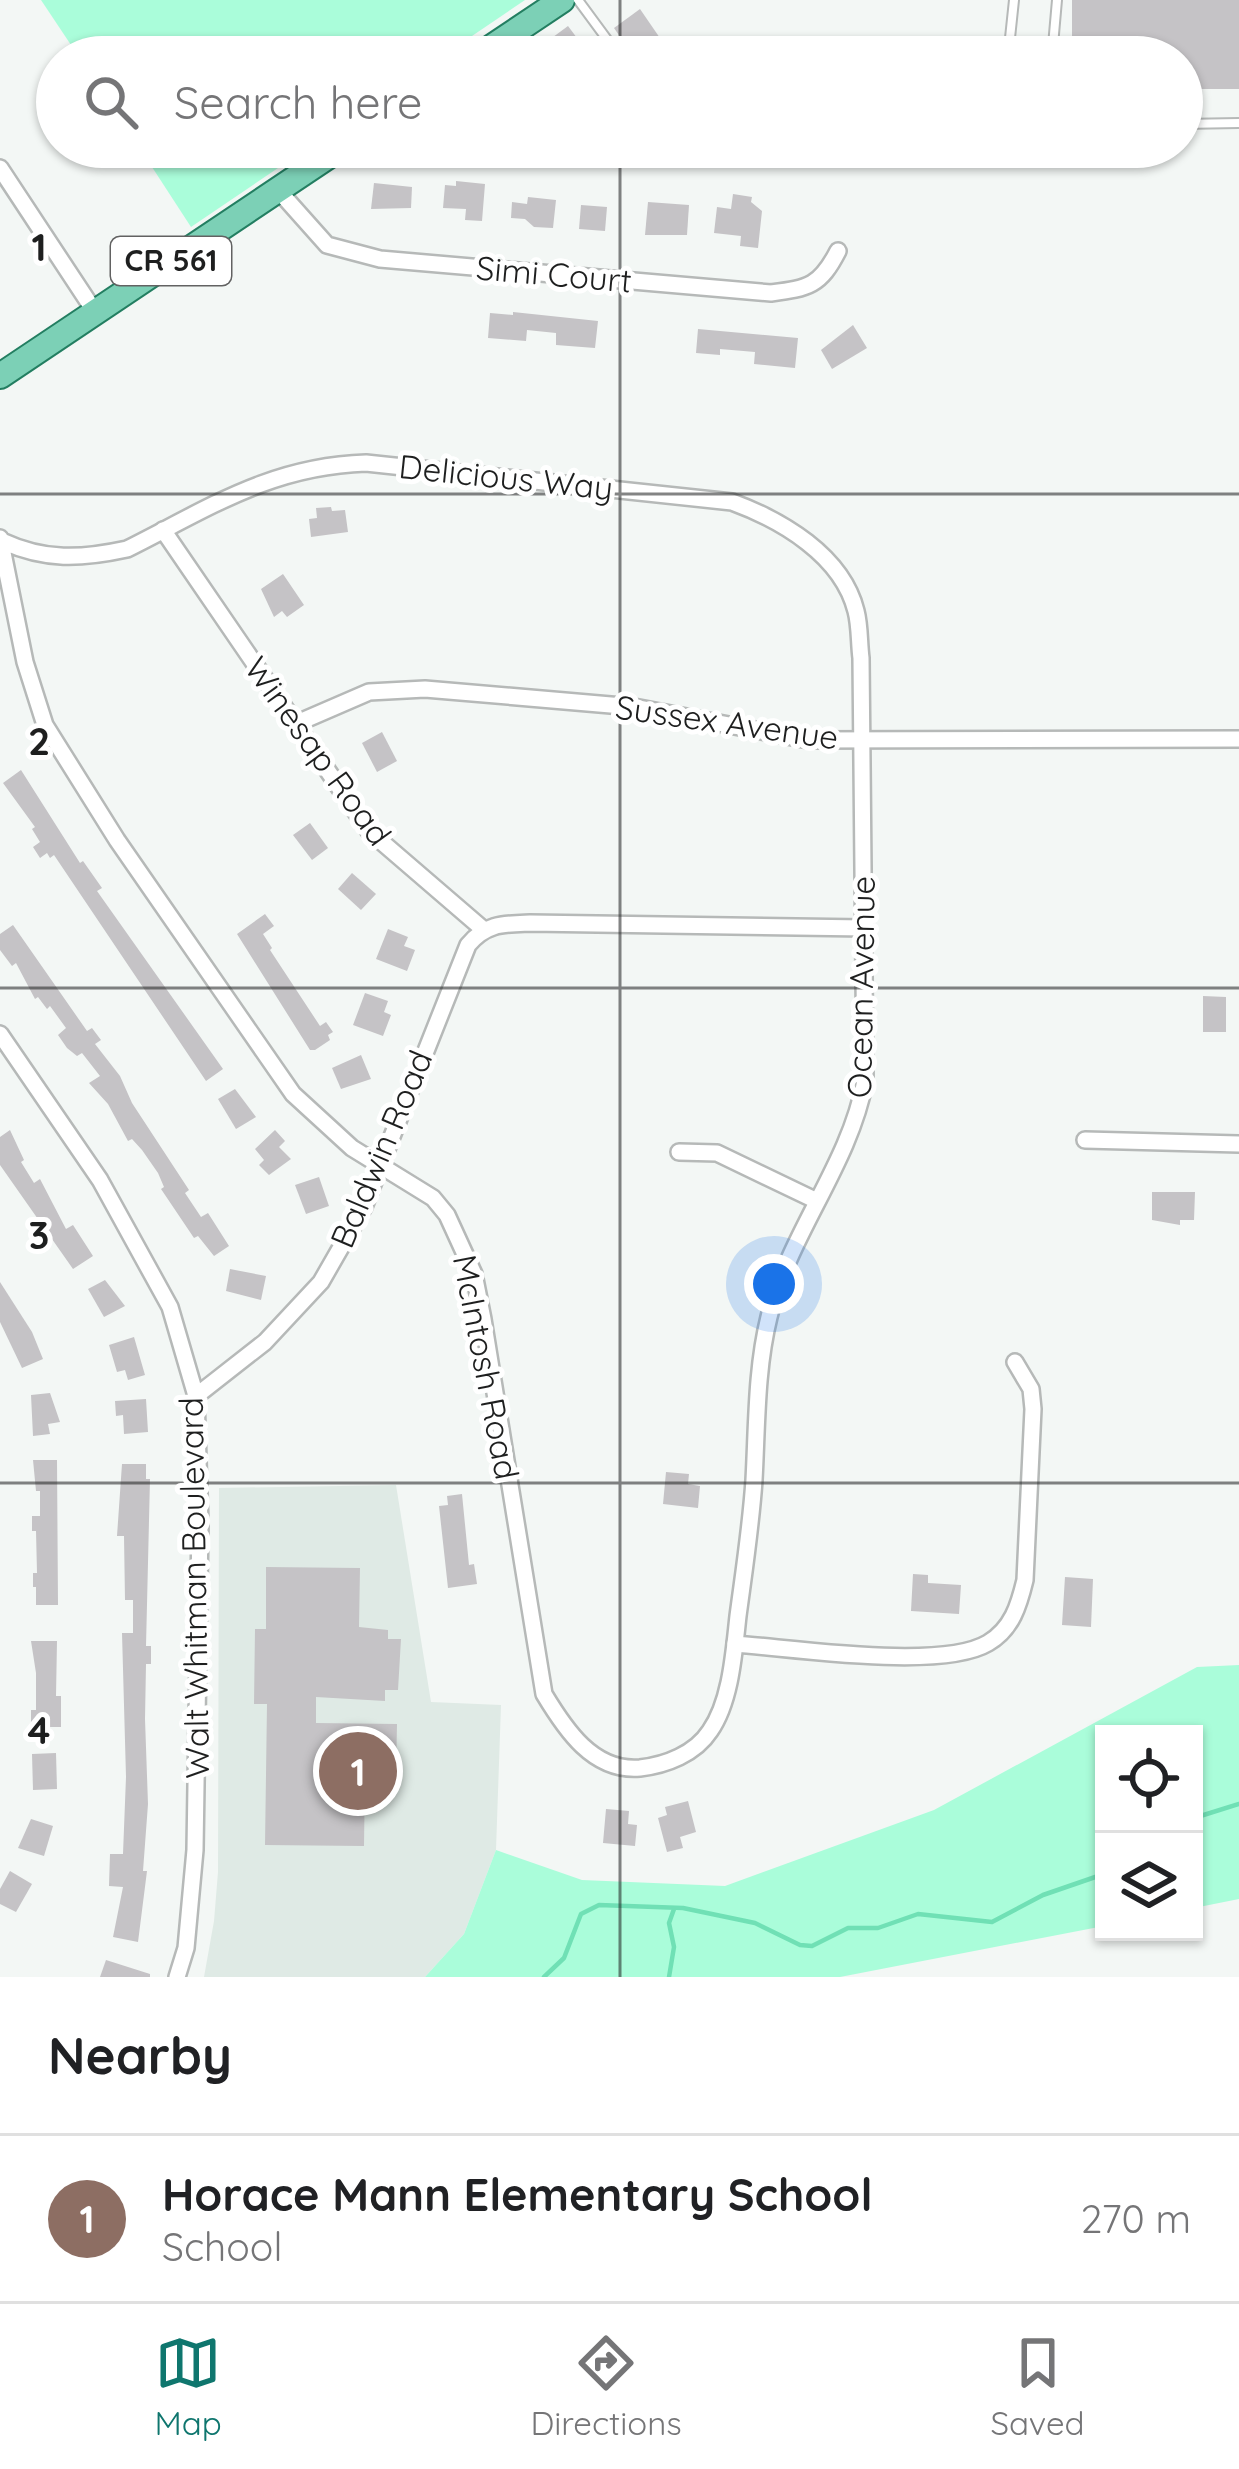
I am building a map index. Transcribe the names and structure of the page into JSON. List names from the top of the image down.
{
  "streets": {
    "main road": ["CR 561"],
    "street": [
      "Simi Court",
      "Delicious Way",
      "Sussex Avenue",
      "Winesap Road",
      "Ocean Avenue",
      "Baldwin Road",
      "McIntosh Road",
      "Walt Whitman Boulevard"
    ]
  },
  "crossings": [
    ["CR 561", "Simi Court"],
    ["Delicious Way", "Sussex Avenue"],
    ["Delicious Way", "Winesap Road"],
    ["Delicious Way", "Ocean Avenue"],
    ["Delicious Way", "McIntosh Road"],
    ["Sussex Avenue", "Winesap Road"],
    ["Sussex Avenue", "Ocean Avenue"],
    ["Winesap Road", "Baldwin Road"],
    ["Ocean Avenue", "McIntosh Road"],
    ["Baldwin Road", "McIntosh Road"],
    ["Baldwin Road", "Walt Whitman Boulevard"]
  ],
  "page": {
    "search": "Search here",
    "pins": "1",
    "heading": "Nearby",
    "list": [
      {
        "mark": "1",
        "name": "Horace Mann Elementary School",
        "note": "School",
        "value": "270 m"
      }
    ],
    "nav": ["Map", "Directions", "Saved"]
  },
  "grid": {
    "rows": [
      "1",
      "2",
      "3",
      "4"
    ]
  }
}
